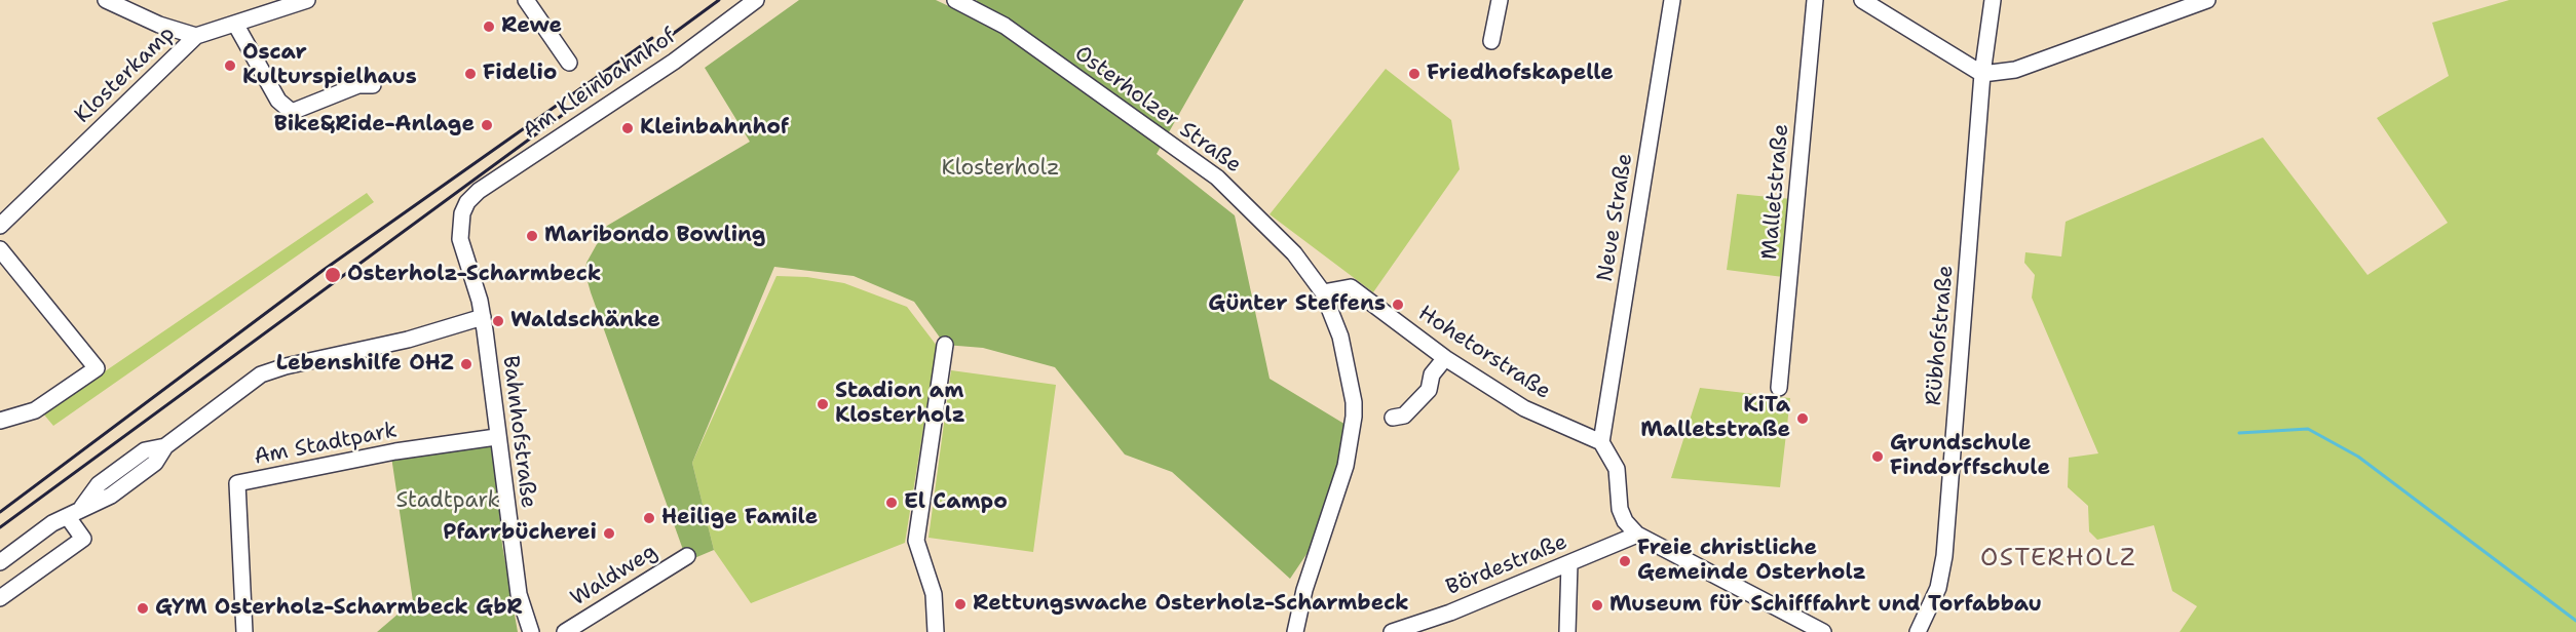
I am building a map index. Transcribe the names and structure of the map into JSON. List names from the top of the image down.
{
  "streets": {
    "street": [
      "Klosterkamp",
      "Am Kleinbahnhof",
      "Osterholzer Straße",
      "Malletstraße",
      "Neue Straße",
      "Rübhofstraße",
      "Hohetorstraße",
      "Bahnhofstraße",
      "Am Stadtpark",
      "Bördestraße",
      "Waldweg"
    ]
  },
  "crossings": [
    ["Am Kleinbahnhof", "Bahnhofstraße"],
    ["Osterholzer Straße", "Hohetorstraße"],
    ["Neue Straße", "Hohetorstraße"],
    ["Bahnhofstraße", "Am Stadtpark"]
  ],
  "districts": ["OSTERHOLZ"],
  "parks": ["Klosterholz", "Stadtpark"],
  "places": [
    "Rewe",
    "Oscar Kulturspielhaus",
    "Fidelio",
    "Friedhofskapelle",
    "Bike&Ride-Anlage",
    "Kleinbahnhof",
    "Maribondo Bowling",
    "Osterholz-Scharmbeck",
    "Günter Steffens",
    "Waldschänke",
    "Lebenshilfe OHZ",
    "Stadion am Klosterholz",
    "KiTa Malletstraße",
    "Grundschule Findorffschule",
    "El Campo",
    "Heilige Famile",
    "Pfarrbücherei",
    "Freie christliche Gemeinde Osterholz",
    "Rettungswache Osterholz-Scharmbeck",
    "Museum für Schifffahrt und Torfabbau",
    "GYM Osterholz-Scharmbeck GbR"
  ]
}
